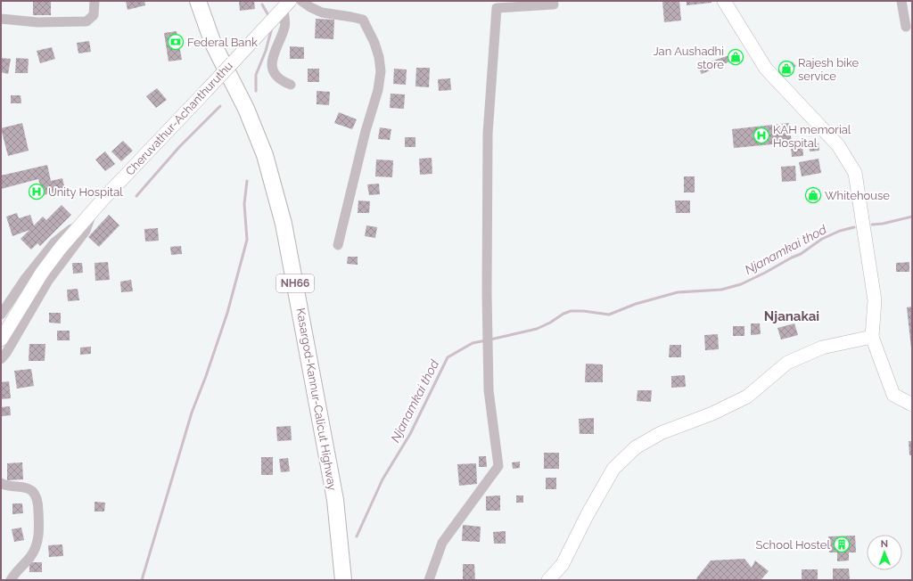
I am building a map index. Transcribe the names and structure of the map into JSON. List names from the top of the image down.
{
  "streets": {
    "highway": ["NH66", "Kasargod-Kannur-Calicut Highway"],
    "main road": ["Cheruvathur-Achanthuruthu"]
  },
  "districts": ["Njanakai"],
  "water": ["Njanamkai thod"],
  "places": {
    "bank": ["Federal Bank"],
    "shop": ["Jan Aushadhi store", "Rajesh bike service", "Whitehouse"],
    "hospital": ["KAH memorial Hospital", "Unity Hospital"],
    "building": ["School Hostel"]
  },
  "north": "top"
}
